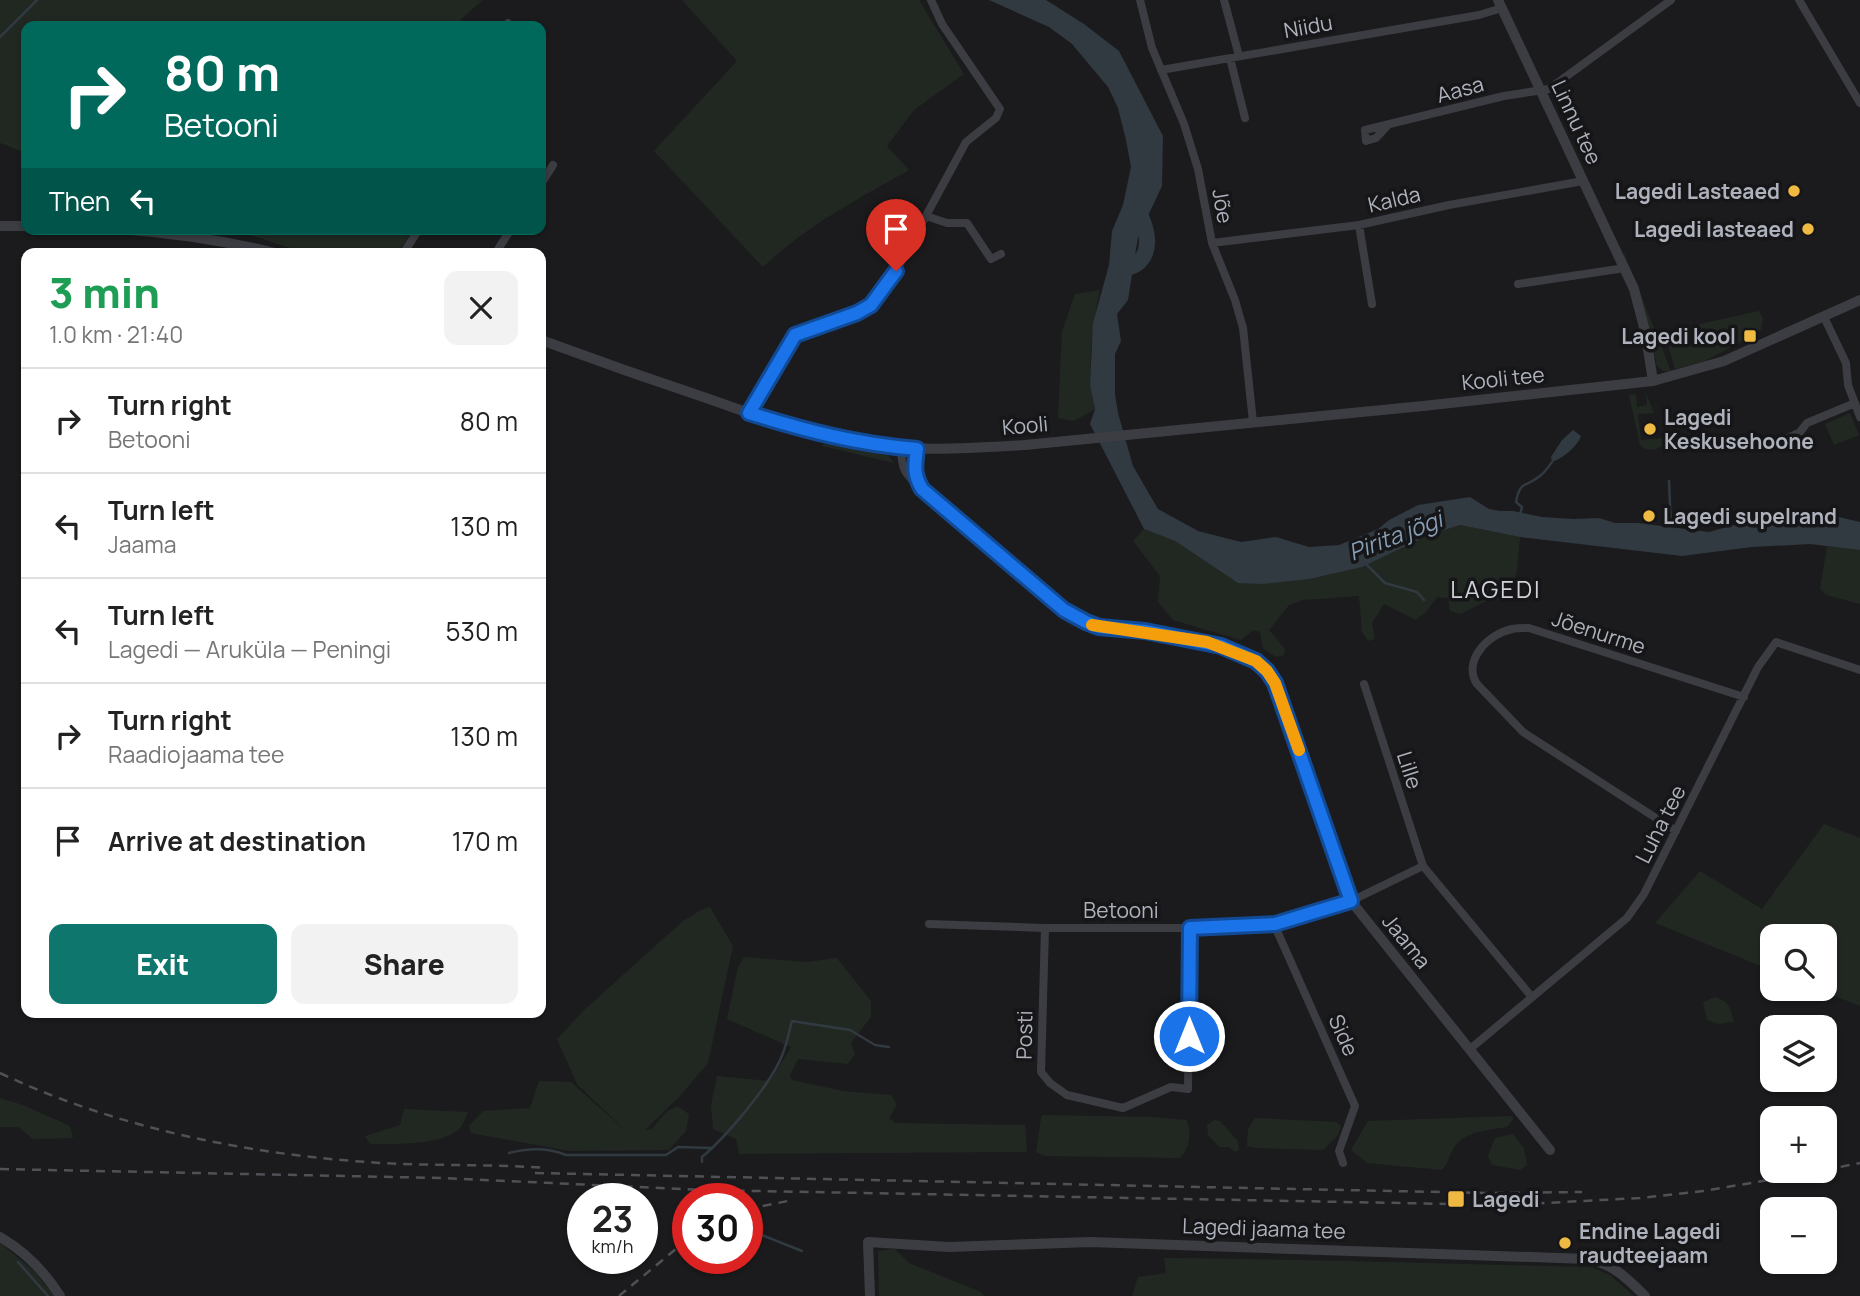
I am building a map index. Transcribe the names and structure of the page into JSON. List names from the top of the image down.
{
  "streets": {
    "street": [
      "Niidu",
      "Aasa",
      "Linnu tee",
      "Kalda",
      "Jõe",
      "Kooli tee",
      "Kooli",
      "Jõenurme",
      "Lille",
      "Luha tee",
      "Betooni",
      "Jaama",
      "Posti",
      "Side",
      "Lagedi jaama tee"
    ]
  },
  "crossings": [
    ["Niidu", "Linnu tee"],
    ["Niidu", "Jõe"],
    ["Aasa", "Linnu tee"],
    ["Linnu tee", "Kalda"],
    ["Linnu tee", "Kooli tee"],
    ["Kalda", "Jõe"],
    ["Jõe", "Kooli tee"],
    ["Kooli tee", "Kooli"],
    ["Kooli", "Jaama"],
    ["Jõenurme", "Luha tee"],
    ["Lille", "Luha tee"],
    ["Luha tee", "Jaama"],
    ["Betooni", "Jaama"],
    ["Betooni", "Posti"],
    ["Betooni", "Side"]
  ],
  "districts": ["LAGEDI"],
  "water": ["Pirita jõgi"],
  "places": {
    "other": [
      "Lagedi Lasteaed",
      "Lagedi lasteaed",
      "Lagedi Keskusehoone",
      "Lagedi supelrand",
      "Endine Lagedi raudteejaam"
    ],
    "transit": ["Lagedi kool", "Lagedi"]
  },
  "page": {
    "turn": ["80 m", "Betooni"],
    "then": "Then",
    "heading": ["3 min", "1.0 km · 21:40"],
    "list": [
      {
        "name": "Turn right",
        "note": "Betooni",
        "value": "80 m"
      },
      {
        "name": "Turn left",
        "note": "Jaama",
        "value": "130 m"
      },
      {
        "name": "Turn left",
        "note": "Lagedi — Aruküla — Peningi",
        "value": "530 m"
      },
      {
        "name": "Turn right",
        "note": "Raadiojaama tee",
        "value": "130 m"
      },
      {
        "name": "Arrive at destination",
        "value": "170 m"
      }
    ],
    "buttons": ["Exit", "Share"],
    "map_buttons": ["+", "−"],
    "speed": "23 km/h",
    "limit": "30"
  }
}
